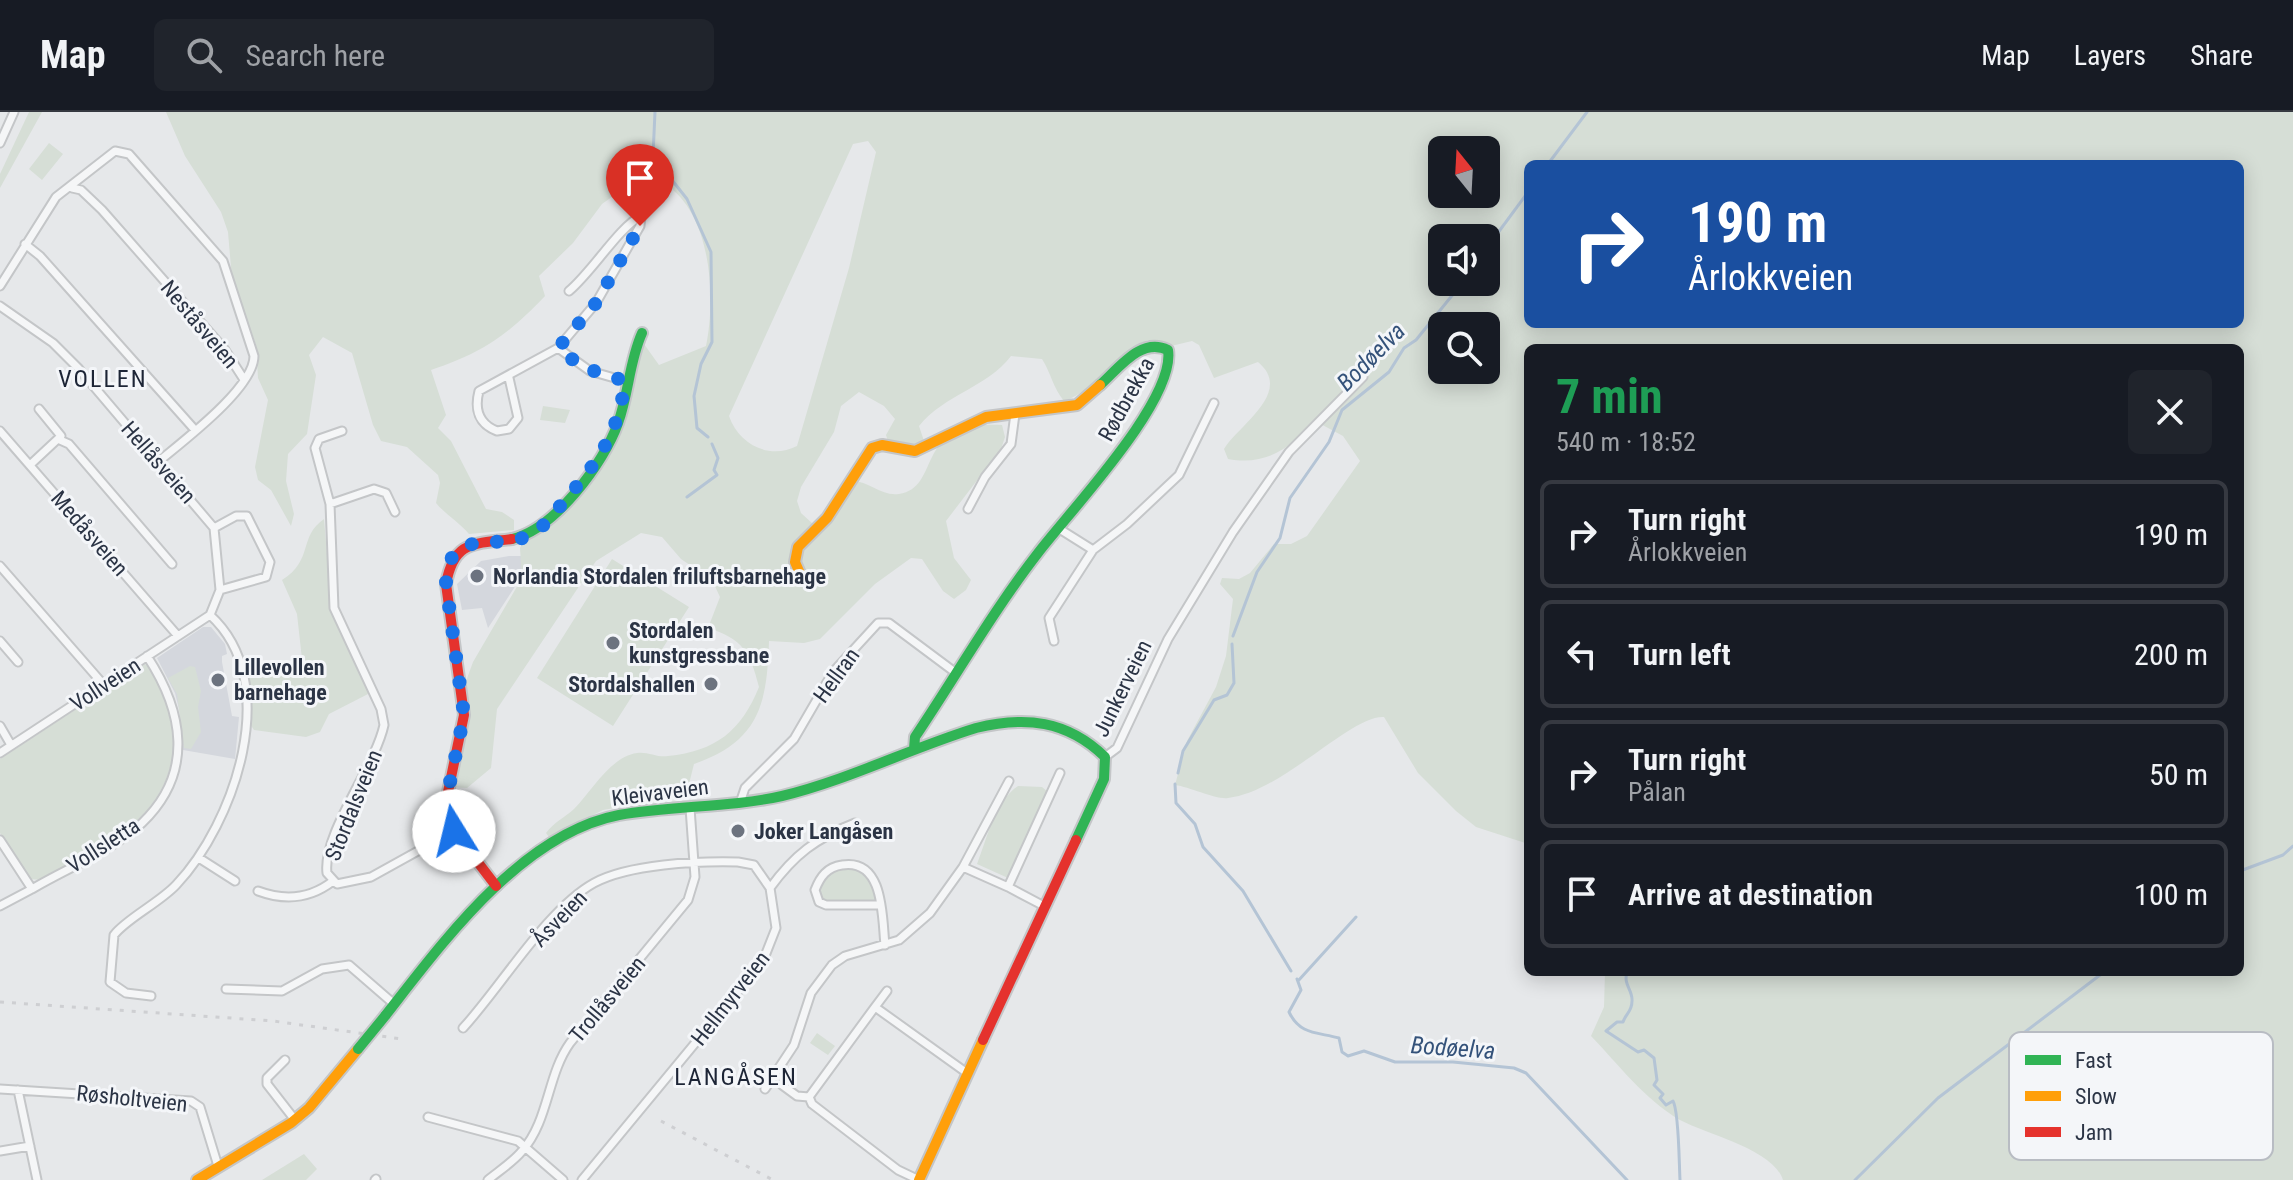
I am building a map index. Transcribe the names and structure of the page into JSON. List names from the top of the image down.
{
  "streets": {
    "street": [
      "Neståsveien",
      "Rødbrekka",
      "Hellåsveien",
      "Medåsveien",
      "Hellran",
      "Vollveien",
      "Junkerveien",
      "Kleivaveien",
      "Stordalsveien",
      "Vollsletta",
      "Åsveien",
      "Hellmyrveien",
      "Trollåsveien",
      "Røsholtveien"
    ]
  },
  "crossings": [
    ["Neståsveien", "Hellåsveien"],
    ["Rødbrekka", "Hellran"],
    ["Rødbrekka", "Kleivaveien"],
    ["Medåsveien", "Vollveien"],
    ["Hellran", "Kleivaveien"],
    ["Vollveien", "Vollsletta"],
    ["Junkerveien", "Kleivaveien"],
    ["Kleivaveien", "Trollåsveien"],
    ["Kleivaveien", "Røsholtveien"],
    ["Åsveien", "Hellmyrveien"],
    ["Åsveien", "Trollåsveien"]
  ],
  "districts": ["VOLLEN", "LANGÅSEN"],
  "water": ["Bodøelva"],
  "places": [
    "Norlandia Stordalen friluftsbarnehage",
    "Stordalen kunstgressbane",
    "Lillevollen barnehage",
    "Stordalshallen",
    "Joker Langåsen"
  ],
  "legend": ["Fast", "Slow", "Jam"],
  "north": "top",
  "page": {
    "header": "Map",
    "search": "Search here",
    "nav": ["Map", "Layers", "Share"],
    "turn": ["190 m", "Årlokkveien"],
    "heading": ["7 min", "540 m · 18:52"],
    "list": [
      {
        "name": "Turn right",
        "note": "Årlokkveien",
        "value": "190 m"
      },
      {
        "name": "Turn left",
        "value": "200 m"
      },
      {
        "name": "Turn right",
        "note": "Pålan",
        "value": "50 m"
      },
      {
        "name": "Arrive at destination",
        "value": "100 m"
      }
    ]
  }
}
